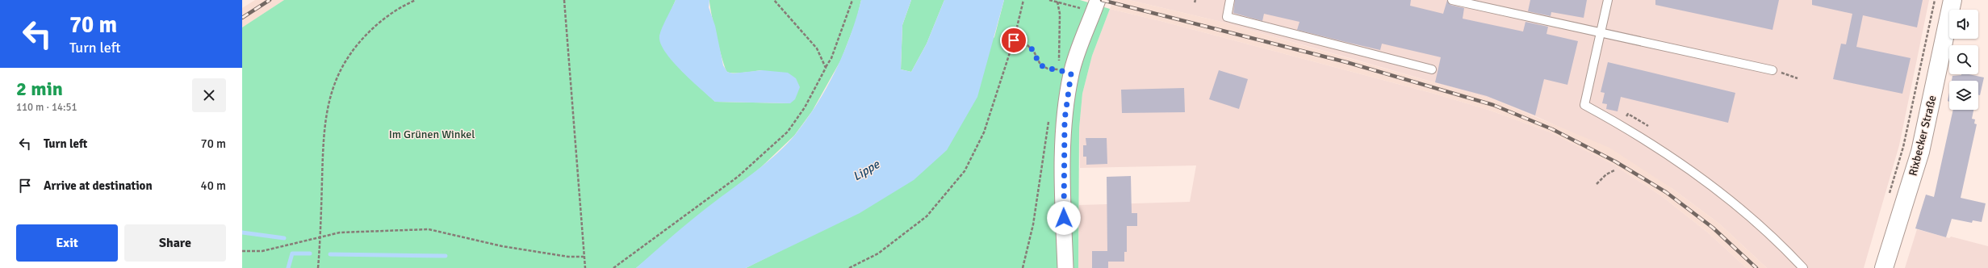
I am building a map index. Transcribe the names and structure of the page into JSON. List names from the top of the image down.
{
  "streets": {
    "street": ["Rixbecker Straße"]
  },
  "water": ["Lippe"],
  "parks": ["Im Grünen Winkel"],
  "page": {
    "turn": ["70 m", "Turn left"],
    "heading": ["2 min", "110 m · 14:51"],
    "list": [
      {
        "name": "Turn left",
        "value": "70 m"
      },
      {
        "name": "Arrive at destination",
        "value": "40 m"
      }
    ],
    "buttons": ["Exit", "Share"]
  }
}
